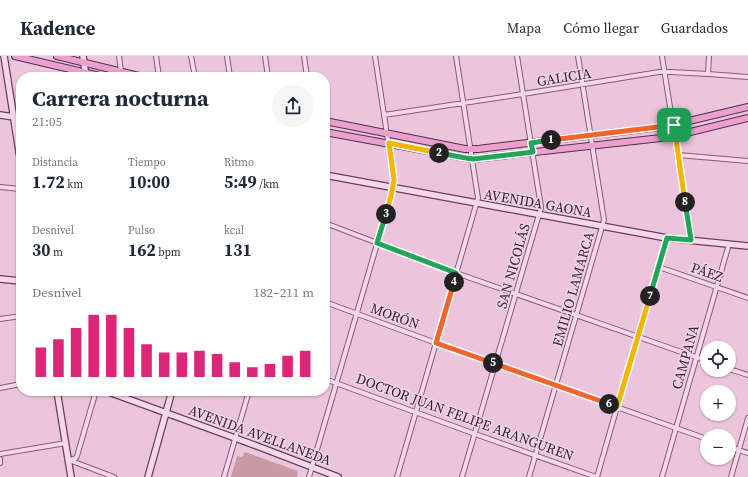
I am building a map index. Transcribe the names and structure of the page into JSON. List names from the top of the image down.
{
  "streets": {
    "main road": ["AVENIDA GAONA", "AVENIDA AVELLANEDA"],
    "street": [
      "GALICIA",
      "SAN NICOLÁS",
      "PÁEZ",
      "EMILIO LAMARCA",
      "MORÓN",
      "CAMPANA",
      "DOCTOR JUAN FELIPE ARANGUREN"
    ]
  },
  "crossings": [
    ["GALICIA", "SAN NICOLÁS"],
    ["GALICIA", "EMILIO LAMARCA"],
    ["AVENIDA GAONA", "SAN NICOLÁS"],
    ["AVENIDA GAONA", "EMILIO LAMARCA"],
    ["AVENIDA GAONA", "CAMPANA"],
    ["SAN NICOLÁS", "MORÓN"],
    ["SAN NICOLÁS", "DOCTOR JUAN FELIPE ARANGUREN"],
    ["PÁEZ", "CAMPANA"],
    ["EMILIO LAMARCA", "MORÓN"],
    ["EMILIO LAMARCA", "DOCTOR JUAN FELIPE ARANGUREN"],
    ["MORÓN", "CAMPANA"]
  ],
  "page": {
    "header": "Kadence",
    "nav": ["Mapa", "Cómo llegar", "Guardados"],
    "heading": ["Carrera nocturna", "21:05"],
    "pins": [
      "1",
      "2",
      "8",
      "3",
      "4",
      "7",
      "5",
      "6"
    ],
    "stats": [
      ["Distancia", "1.72 km"],
      ["Tiempo", "10:00"],
      ["Ritmo", "5:49 /km"],
      ["Desnivel", "30 m"],
      ["Pulso", "162 bpm"],
      ["kcal", "131"]
    ],
    "chart": ["Desnivel", "182–211 m"],
    "map_buttons": ["+", "−"]
  }
}
